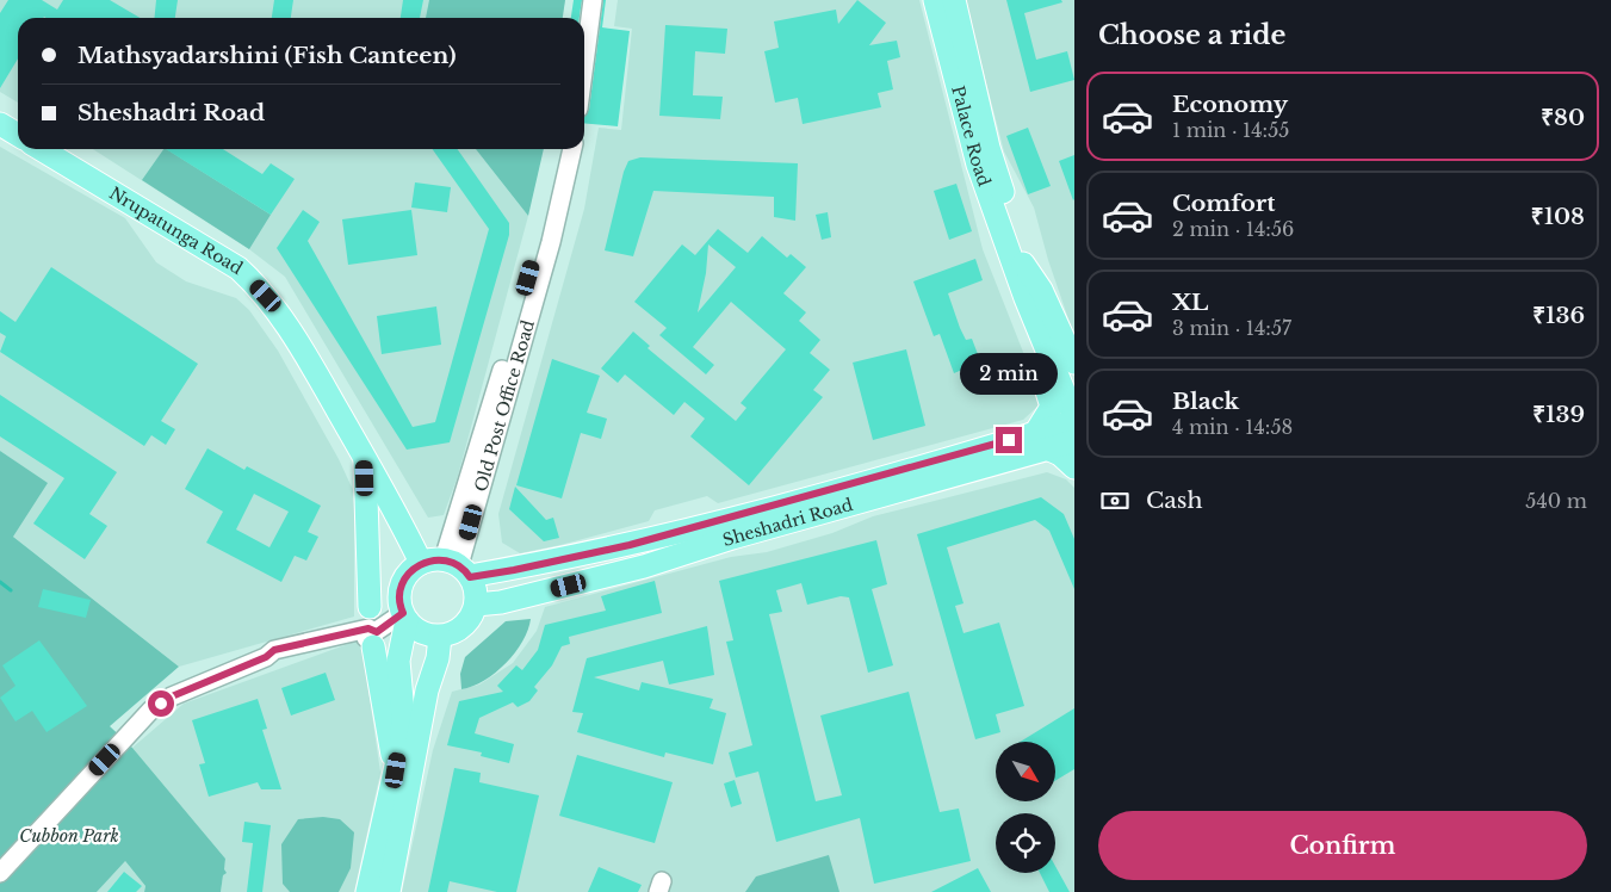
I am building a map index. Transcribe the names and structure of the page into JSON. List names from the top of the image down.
{
  "streets": {
    "main road": ["Palace Road", "Nrupatunga Road", "Sheshadri Road"],
    "street": ["Old Post Office Road"]
  },
  "crossings": [
    ["Nrupatunga Road", "Old Post Office Road"],
    ["Nrupatunga Road", "Sheshadri Road"],
    ["Old Post Office Road", "Sheshadri Road"]
  ],
  "parks": ["Cubbon Park"],
  "north": "bottom right",
  "page": {
    "heading": "Choose a ride",
    "banner": ["Mathsyadarshini (Fish Canteen)", "Sheshadri Road"],
    "list": [
      {
        "name": "Economy",
        "note": "1 min · 14:55",
        "value": "₹80"
      },
      {
        "name": "Comfort",
        "note": "2 min · 14:56",
        "value": "₹108"
      },
      {
        "name": "XL",
        "note": "3 min · 14:57",
        "value": "₹136"
      },
      {
        "name": "Black",
        "note": "4 min · 14:58",
        "value": "₹139"
      }
    ],
    "bubble": "2 min",
    "pay": ["Cash", "540 m"],
    "buttons": "Confirm"
  }
}
